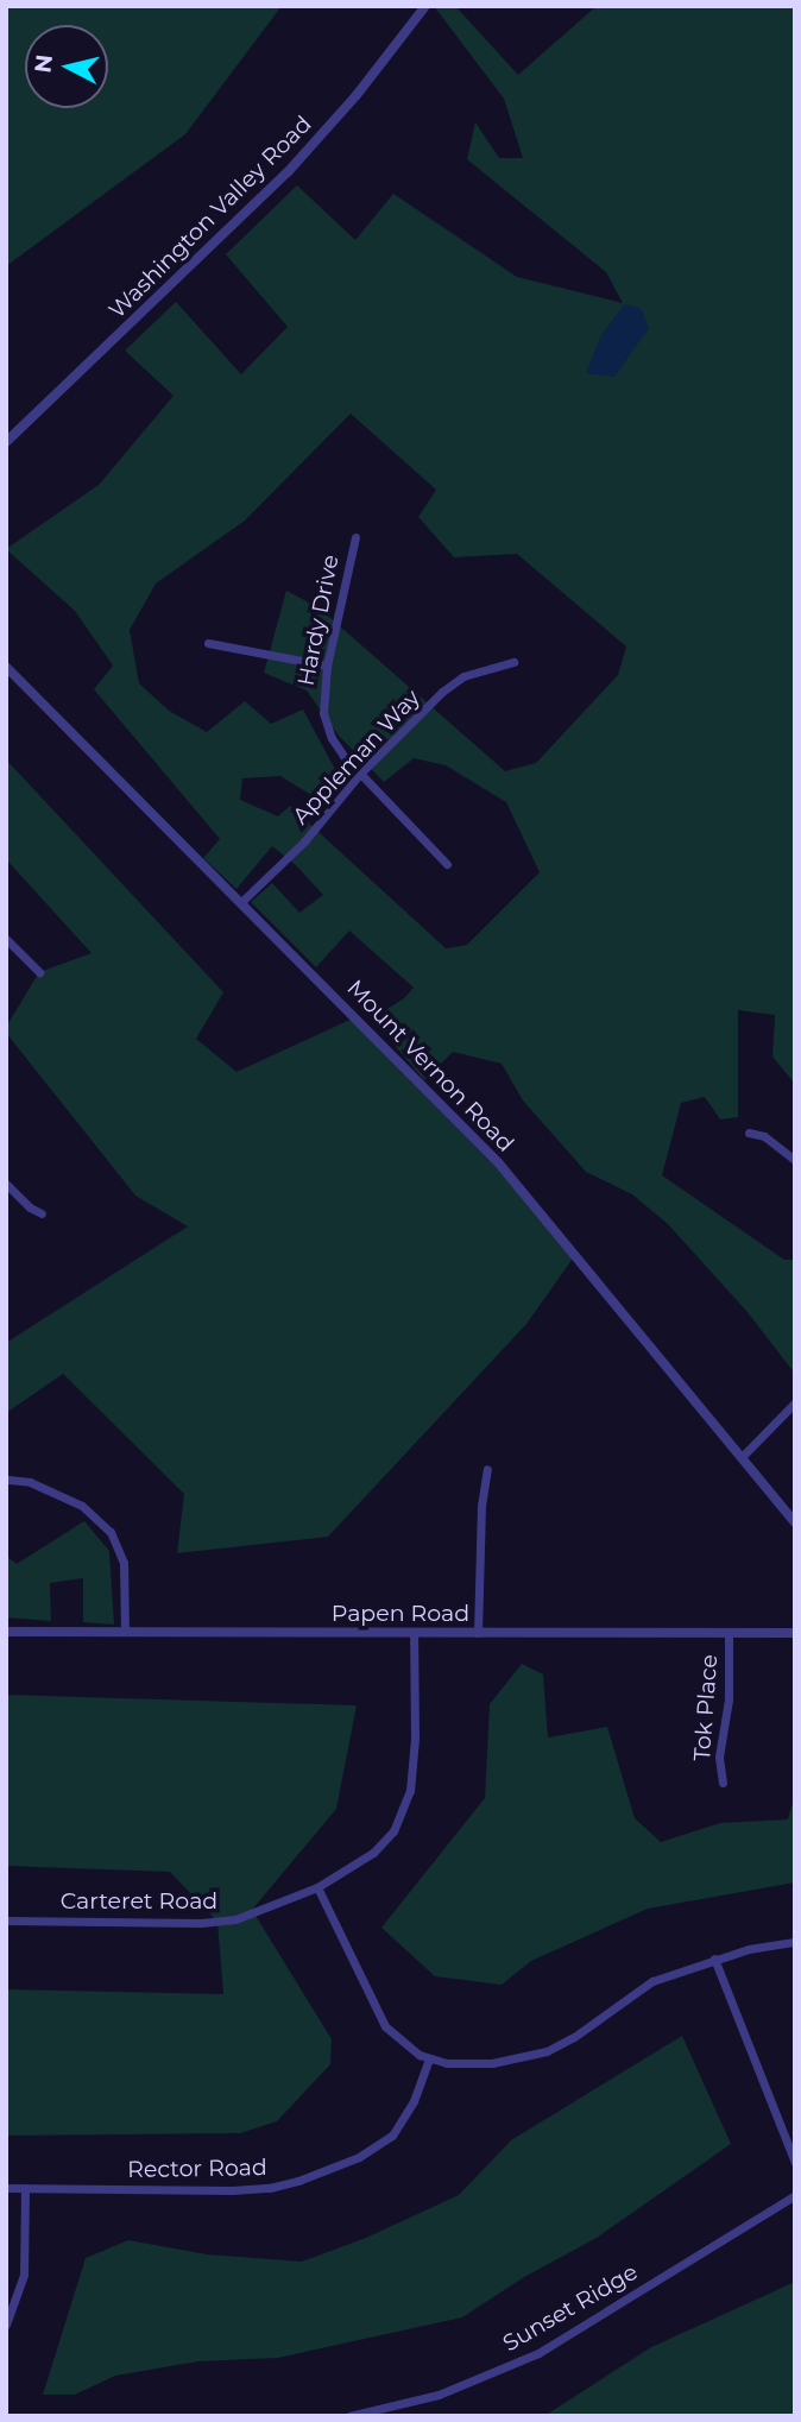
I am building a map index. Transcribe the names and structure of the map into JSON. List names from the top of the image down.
{
  "streets": {
    "street": [
      "Washington Valley Road",
      "Hardy Drive",
      "Appleman Way",
      "Mount Vernon Road",
      "Papen Road",
      "Tok Place",
      "Carteret Road",
      "Rector Road",
      "Sunset Ridge"
    ]
  },
  "crossings": [
    ["Hardy Drive", "Appleman Way"],
    ["Appleman Way", "Mount Vernon Road"],
    ["Papen Road", "Tok Place"],
    ["Papen Road", "Carteret Road"]
  ],
  "north": "left"
}
